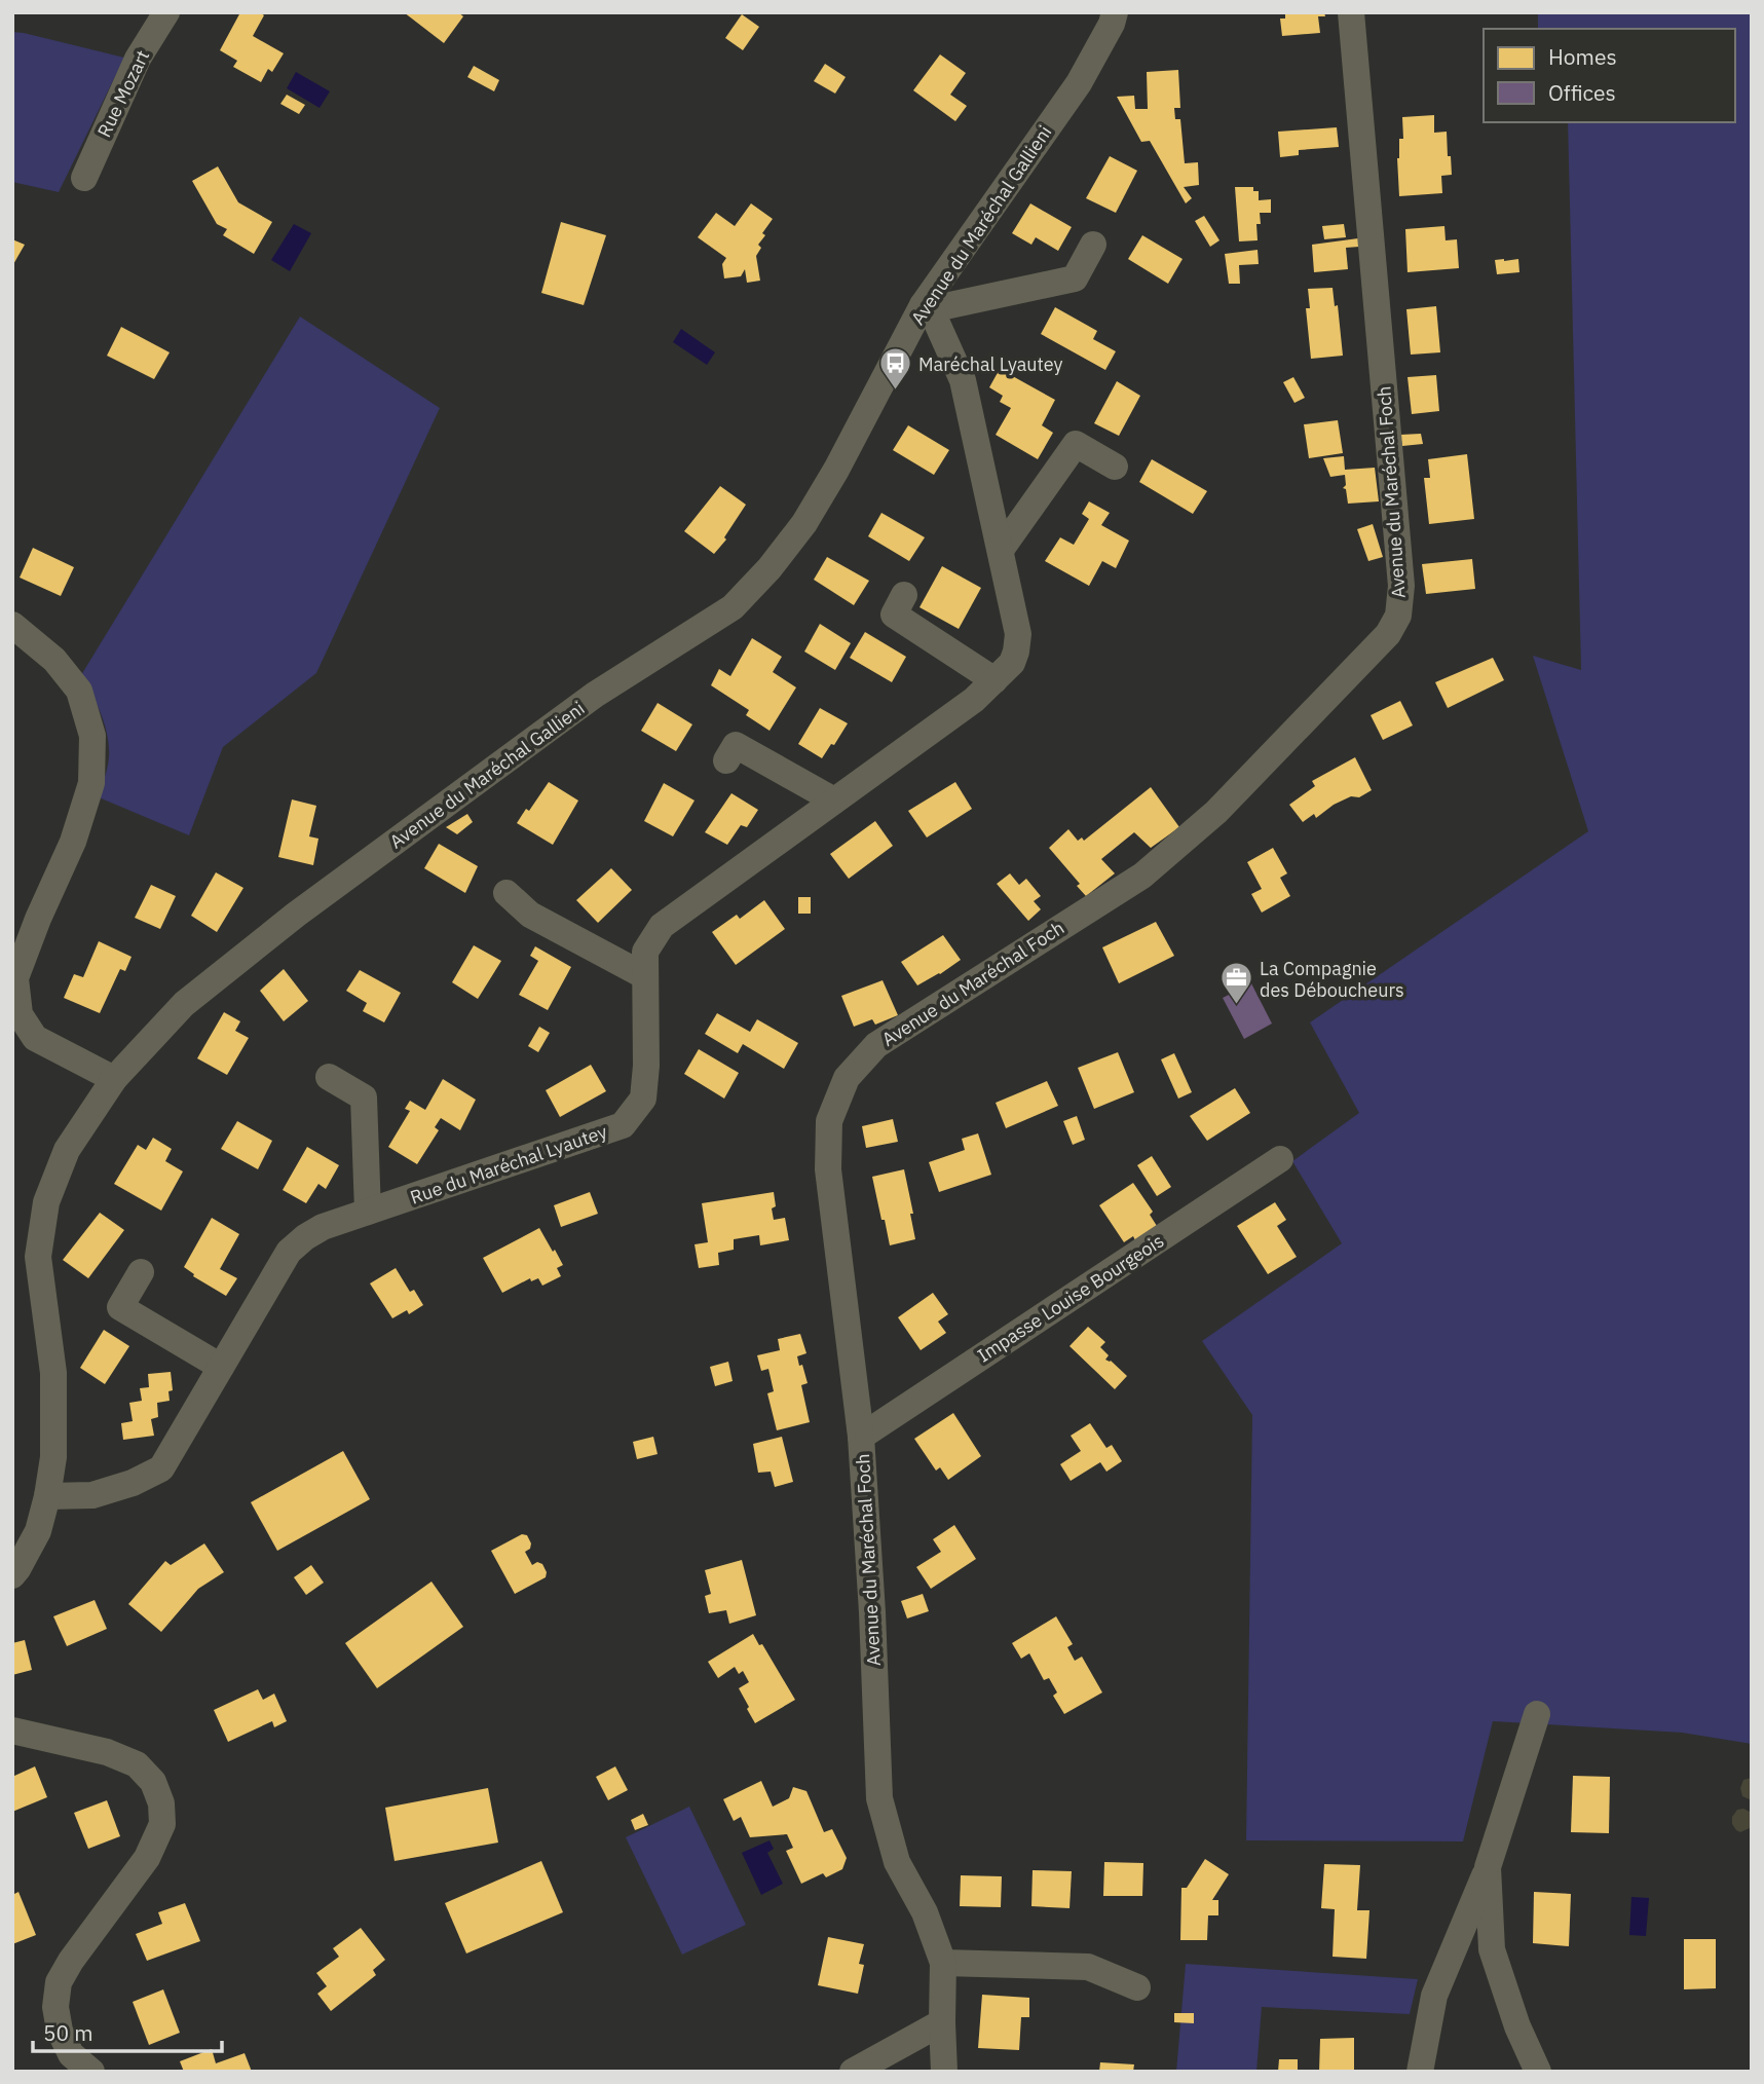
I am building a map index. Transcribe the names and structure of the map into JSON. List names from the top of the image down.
{
  "streets": {
    "street": [
      "Rue Mozart",
      "Avenue du Maréchal Gallieni",
      "Avenue du Maréchal Foch",
      "Rue du Maréchal Lyautey",
      "Impasse Louise Bourgeois"
    ]
  },
  "crossings": [
    ["Avenue du Maréchal Gallieni", "Rue du Maréchal Lyautey"],
    ["Avenue du Maréchal Foch", "Impasse Louise Bourgeois"]
  ],
  "places": {
    "bus stop": ["Maréchal Lyautey"],
    "office": ["La Compagnie des Déboucheurs"]
  },
  "legend": ["Homes", "Offices"],
  "scale_bar": "50 m"
}
